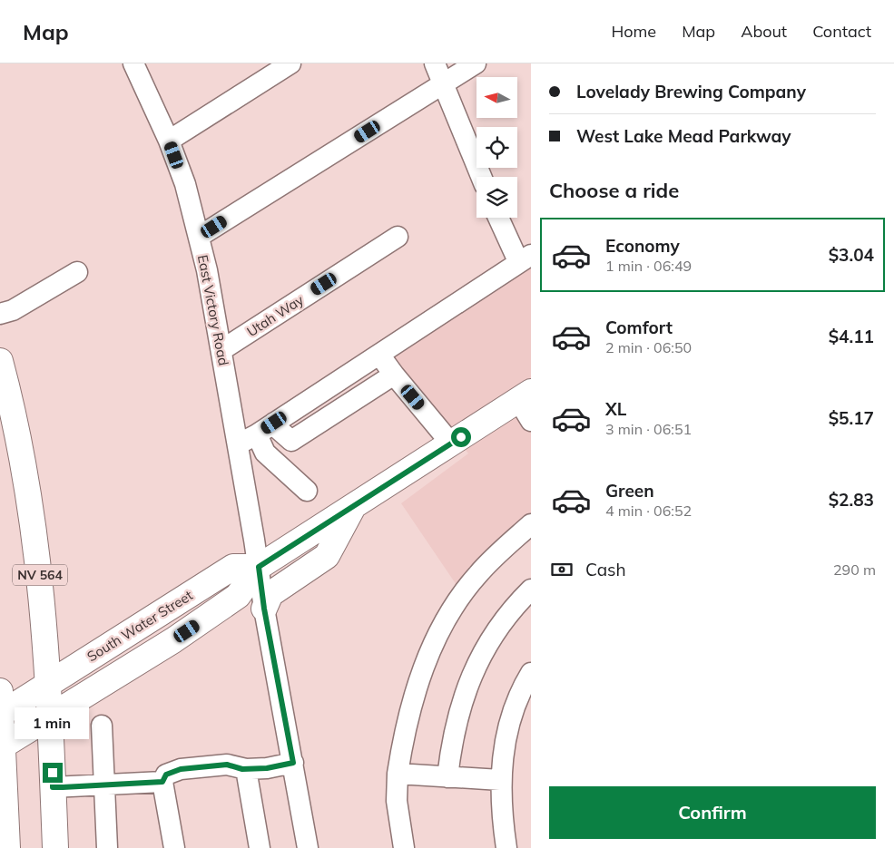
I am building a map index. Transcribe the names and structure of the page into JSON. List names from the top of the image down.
{
  "streets": {
    "main road": ["NV 564", "South Water Street"],
    "street": ["East Victory Road", "Utah Way"]
  },
  "crossings": [
    ["East Victory Road", "Utah Way"],
    ["East Victory Road", "South Water Street"],
    ["NV 564", "South Water Street"]
  ],
  "north": "left",
  "page": {
    "header": "Map",
    "nav": [
      "Home",
      "Map",
      "About",
      "Contact"
    ],
    "banner": ["Lovelady Brewing Company", "West Lake Mead Parkway"],
    "heading": "Choose a ride",
    "list": [
      {
        "name": "Economy",
        "note": "1 min · 06:49",
        "value": "$3.04"
      },
      {
        "name": "Comfort",
        "note": "2 min · 06:50",
        "value": "$4.11"
      },
      {
        "name": "XL",
        "note": "3 min · 06:51",
        "value": "$5.17"
      },
      {
        "name": "Green",
        "note": "4 min · 06:52",
        "value": "$2.83"
      }
    ],
    "pay": ["Cash", "290 m"],
    "bubble": "1 min",
    "buttons": "Confirm"
  }
}
